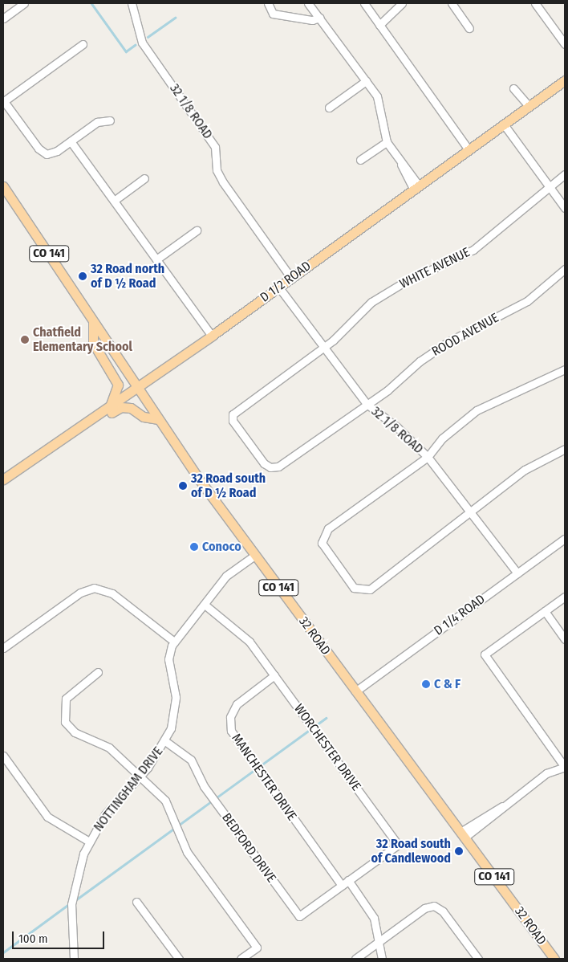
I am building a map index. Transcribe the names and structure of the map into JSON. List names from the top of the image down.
{
  "streets": {
    "main road": ["CO 141", "D 1/2 ROAD", "32 ROAD"],
    "street": [
      "32 1/8 ROAD",
      "WHITE AVENUE",
      "ROOD AVENUE",
      "D 1/4 ROAD",
      "WORCHESTER DRIVE",
      "MANCHESTER DRIVE",
      "NOTTINGHAM DRIVE",
      "BEDFORD DRIVE"
    ]
  },
  "crossings": [
    ["32 1/8 ROAD", "WHITE AVENUE"],
    ["32 1/8 ROAD", "D 1/2 ROAD"],
    ["32 1/8 ROAD", "ROOD AVENUE"],
    ["32 1/8 ROAD", "D 1/4 ROAD"],
    ["WHITE AVENUE", "ROOD AVENUE"],
    ["D 1/2 ROAD", "32 ROAD"],
    ["D 1/4 ROAD", "32 ROAD"],
    ["32 ROAD", "NOTTINGHAM DRIVE"],
    ["WORCHESTER DRIVE", "MANCHESTER DRIVE"],
    ["WORCHESTER DRIVE", "NOTTINGHAM DRIVE"],
    ["WORCHESTER DRIVE", "BEDFORD DRIVE"],
    ["MANCHESTER DRIVE", "BEDFORD DRIVE"],
    ["NOTTINGHAM DRIVE", "BEDFORD DRIVE"]
  ],
  "places": [
    "32 Road north of D ½ Road",
    "Chatfield Elementary School",
    "32 Road south of D ½ Road",
    "Conoco",
    "C & F",
    "32 Road south of Candlewood"
  ],
  "scale_bar": "100 m"
}
